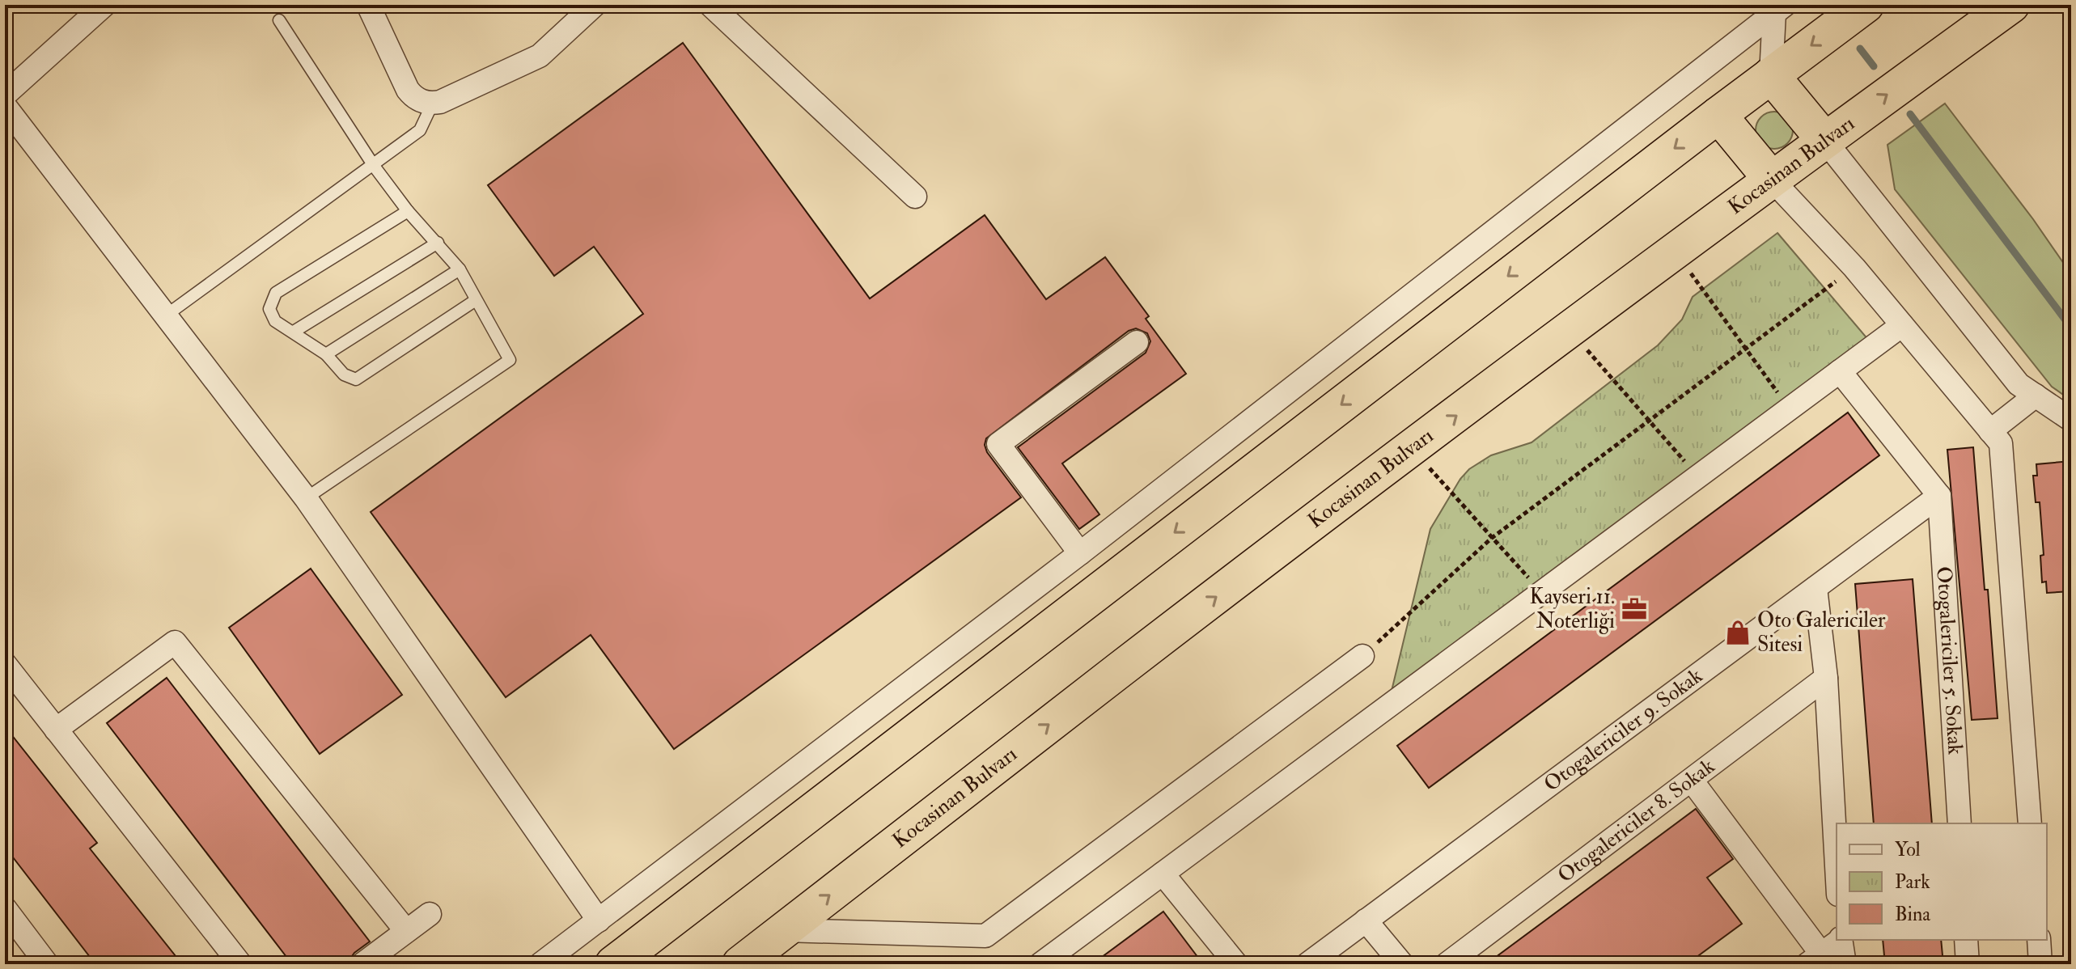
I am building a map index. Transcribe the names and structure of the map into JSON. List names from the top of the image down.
{
  "streets": {
    "highway": ["Kocasinan Bulvarı"],
    "street": ["Otogalericiler 5. Sokak", "Otogalericiler 9. Sokak", "Otogalericiler 8. Sokak"]
  },
  "crossings": [
    ["Otogalericiler 5. Sokak", "Otogalericiler 9. Sokak"]
  ],
  "places": {
    "office": ["Kayseri 11. Noterliği"],
    "shop": ["Oto Galericiler Sitesi"]
  },
  "legend": ["Yol", "Park", "Bina"]
}
